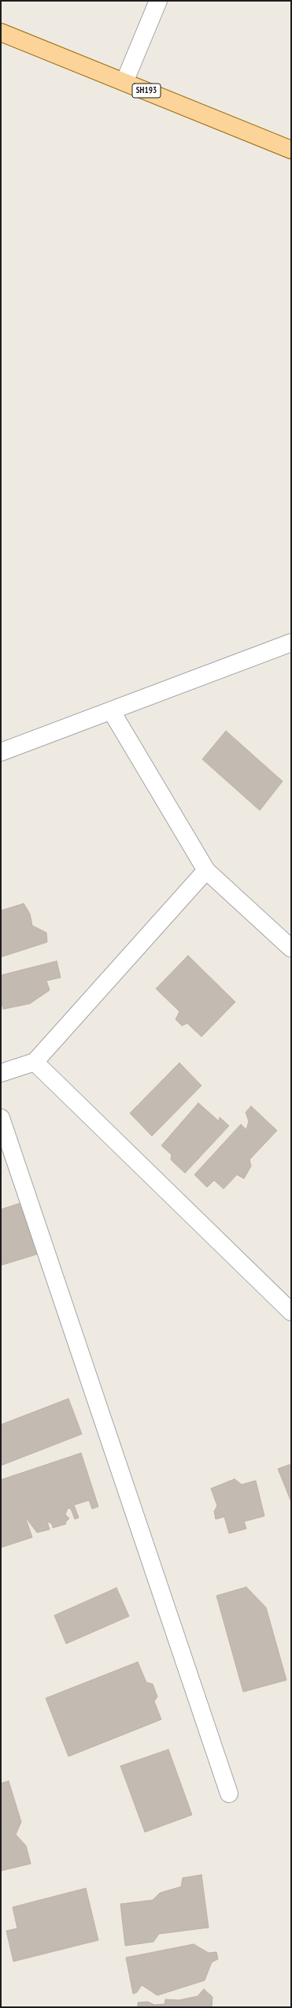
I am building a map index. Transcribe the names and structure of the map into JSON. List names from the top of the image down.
{
  "streets": {
    "main road": ["SH193"]
  }
}
